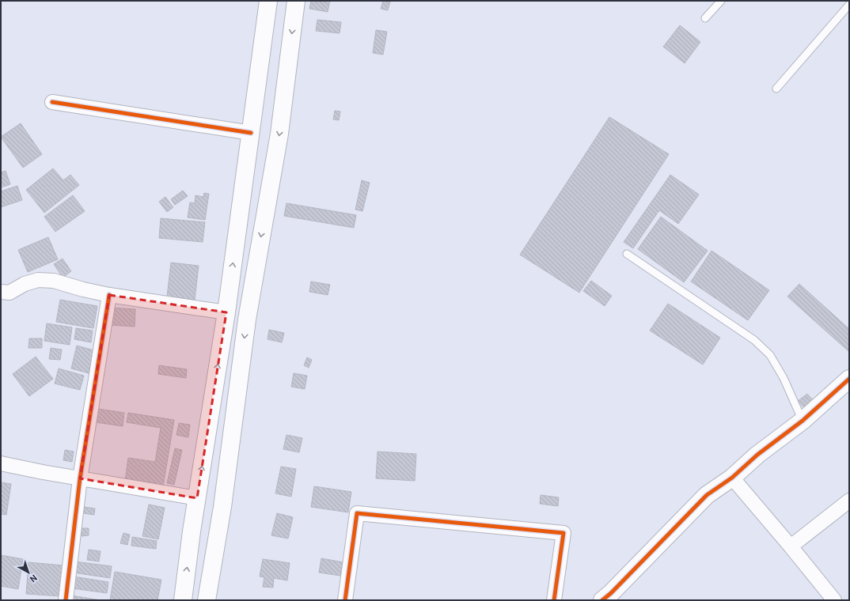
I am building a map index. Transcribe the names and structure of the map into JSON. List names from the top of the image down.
{
  "north": "bottom right"
}
